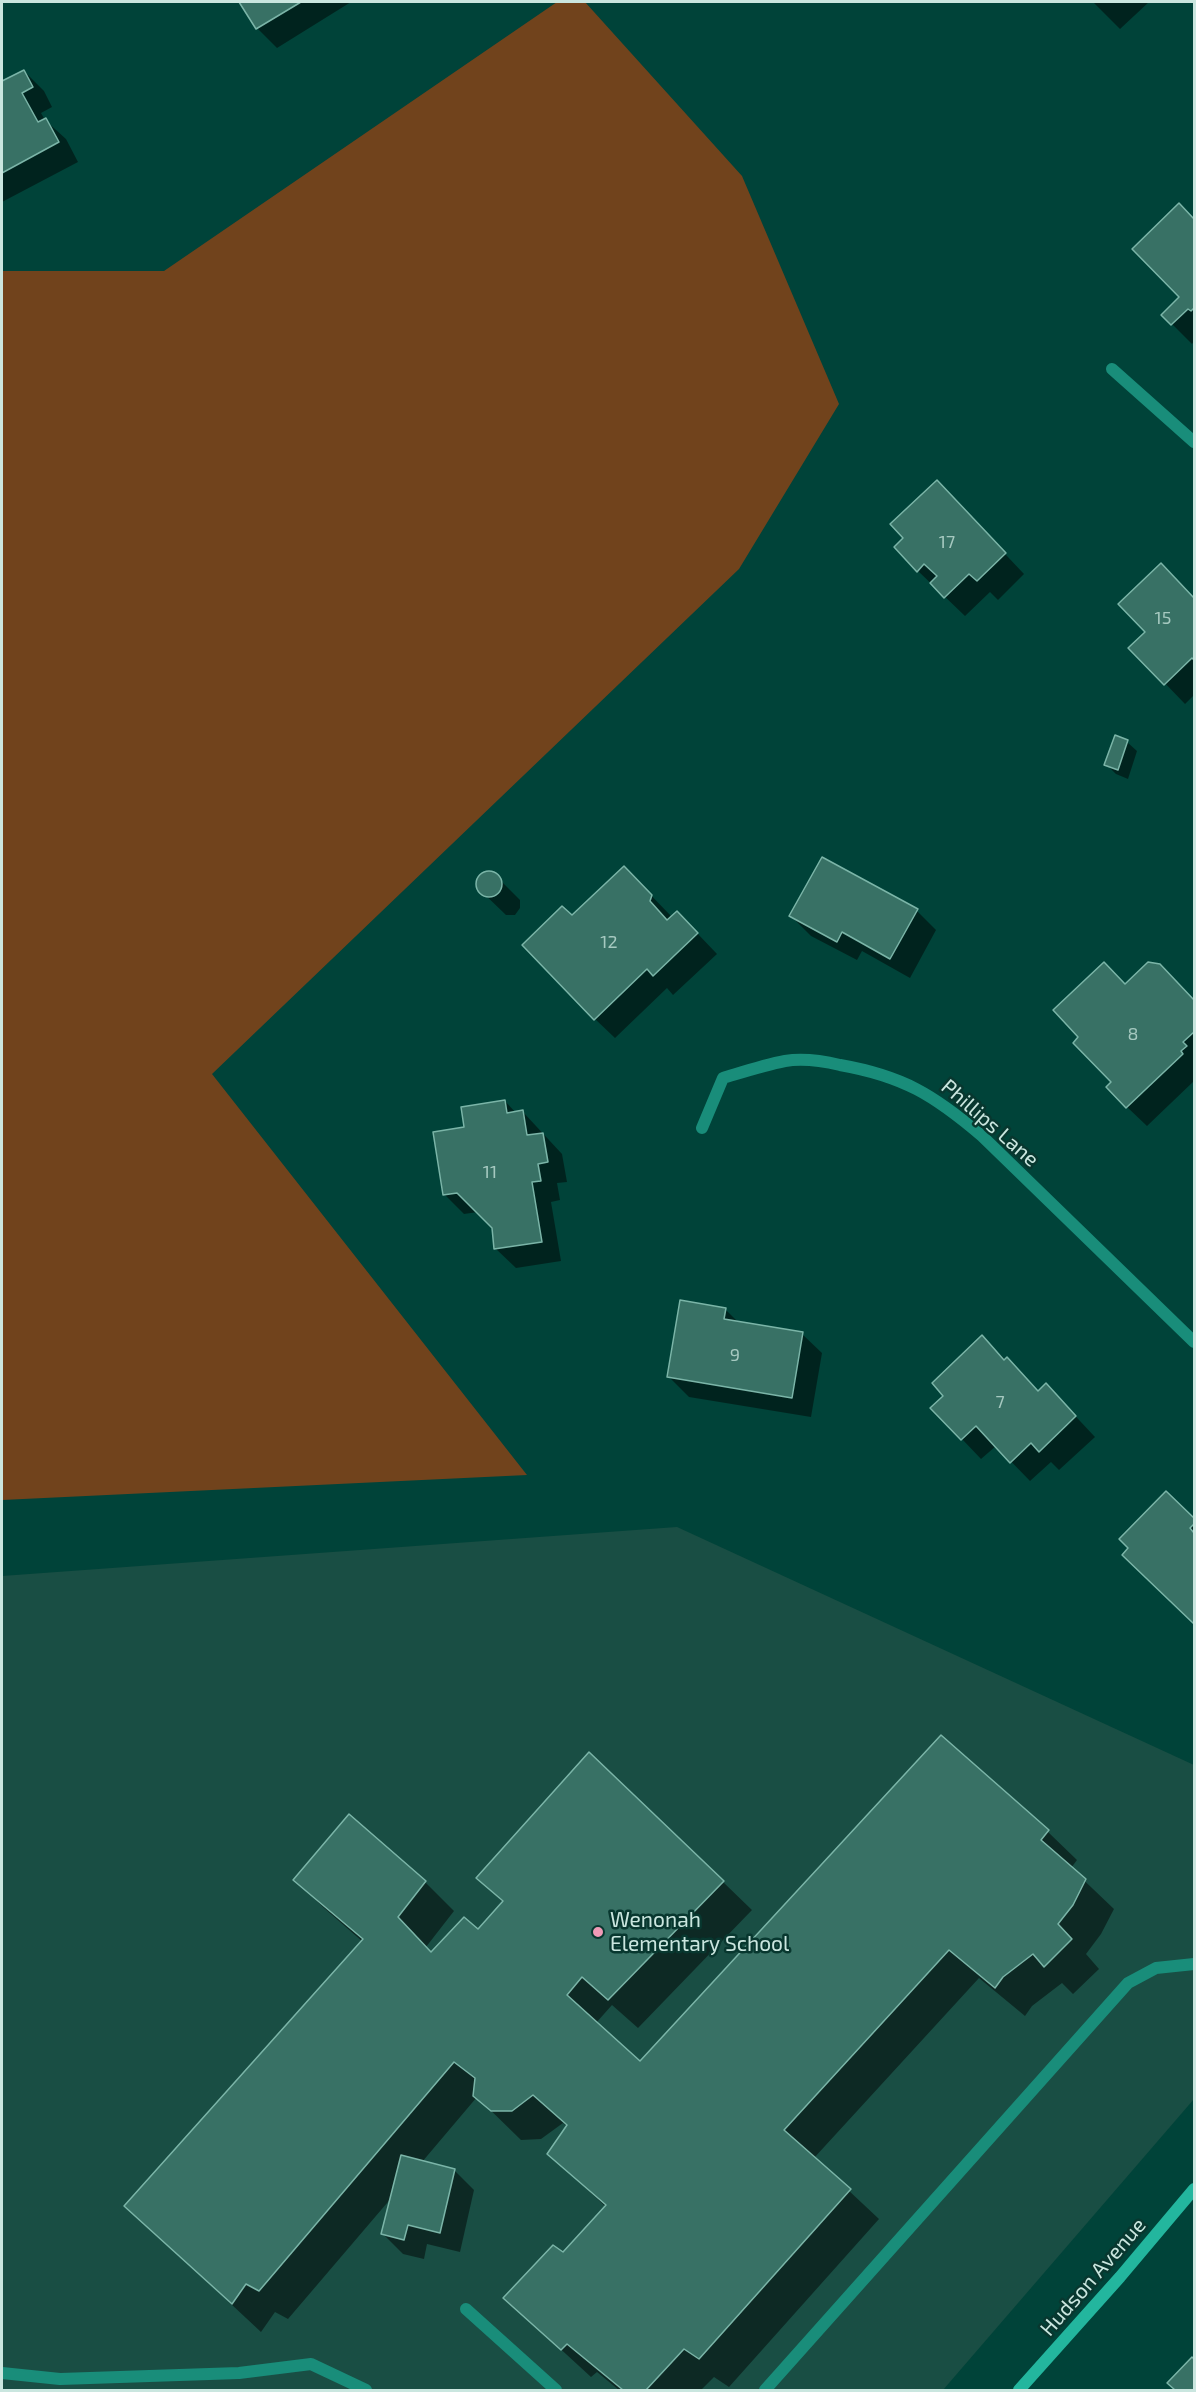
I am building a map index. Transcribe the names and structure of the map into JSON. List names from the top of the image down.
{
  "streets": {
    "street": ["Phillips Lane", "Hudson Avenue"]
  },
  "places": ["Wenonah Elementary School"],
  "house_numbers": [
    "17",
    "15",
    "12",
    "8",
    "11",
    "9",
    "7"
  ]
}
